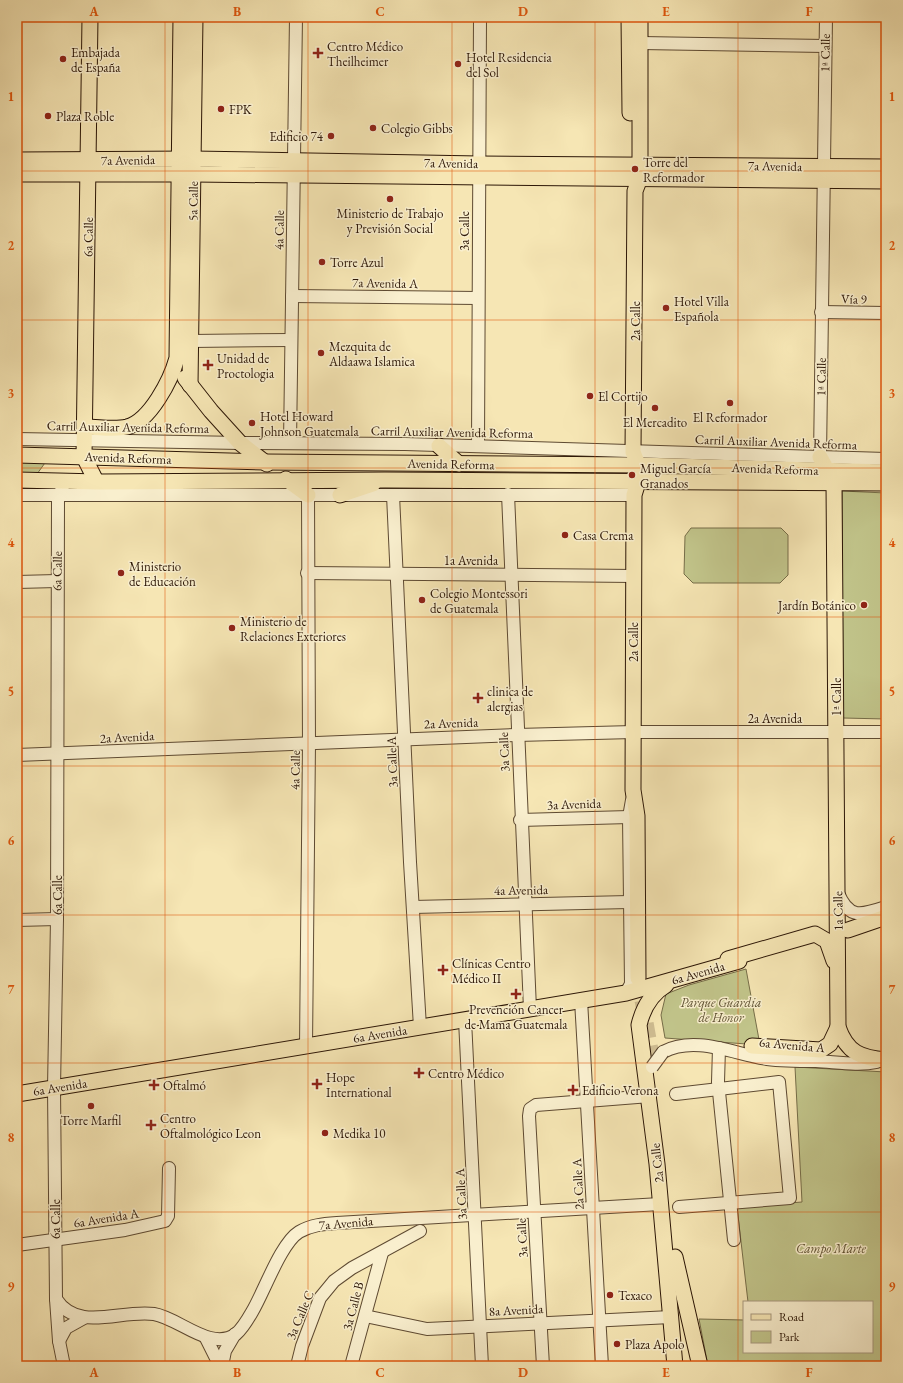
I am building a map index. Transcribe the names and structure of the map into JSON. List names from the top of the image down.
{
  "streets": {
    "main road": [
      "1ª Calle",
      "7a Avenida",
      "5a Calle",
      "6a Calle",
      "2a Calle",
      "Avenida Reforma",
      "1a Calle",
      "6a Avenida"
    ],
    "street": [
      "4a Calle",
      "3a Calle",
      "7a Avenida A",
      "Vía 9",
      "Carril Auxiliar Avenida Reforma",
      "1a Avenida",
      "2a Avenida",
      "3a Calle A",
      "3a Avenida",
      "4a Avenida",
      "6a Avenida A",
      "2a Calle A",
      "3a Calle B",
      "8a Avenida",
      "3a Calle C"
    ]
  },
  "crossings": [
    ["1ª Calle", "7a Avenida"],
    ["1ª Calle", "Vía 9"],
    ["1ª Calle", "Carril Auxiliar Avenida Reforma"],
    ["1ª Calle", "Avenida Reforma"],
    ["1ª Calle", "2a Avenida"],
    ["1ª Calle", "1a Calle"],
    ["7a Avenida", "5a Calle"],
    ["7a Avenida", "4a Calle"],
    ["7a Avenida", "3a Calle"],
    ["7a Avenida", "6a Calle"],
    ["7a Avenida", "2a Calle"],
    ["7a Avenida", "3a Calle A"],
    ["7a Avenida", "2a Calle A"],
    ["5a Calle", "4a Calle"],
    ["5a Calle", "6a Calle"],
    ["5a Calle", "Carril Auxiliar Avenida Reforma"],
    ["5a Calle", "Avenida Reforma"],
    ["4a Calle", "7a Avenida A"],
    ["4a Calle", "Carril Auxiliar Avenida Reforma"],
    ["4a Calle", "1a Avenida"],
    ["4a Calle", "2a Avenida"],
    ["4a Calle", "6a Avenida"],
    ["3a Calle", "7a Avenida A"],
    ["3a Calle", "Carril Auxiliar Avenida Reforma"],
    ["3a Calle", "1a Avenida"],
    ["3a Calle", "2a Avenida"],
    ["3a Calle", "3a Avenida"],
    ["3a Calle", "4a Avenida"],
    ["3a Calle", "6a Avenida"],
    ["3a Calle", "2a Calle A"],
    ["3a Calle", "8a Avenida"],
    ["6a Calle", "Carril Auxiliar Avenida Reforma"],
    ["6a Calle", "Avenida Reforma"],
    ["6a Calle", "2a Avenida"],
    ["6a Calle", "6a Avenida"],
    ["6a Calle", "6a Avenida A"],
    ["2a Calle", "Carril Auxiliar Avenida Reforma"],
    ["2a Calle", "Avenida Reforma"],
    ["2a Calle", "1a Avenida"],
    ["2a Calle", "2a Avenida"],
    ["2a Calle", "3a Avenida"],
    ["2a Calle", "4a Avenida"],
    ["2a Calle", "6a Avenida"],
    ["2a Calle", "6a Avenida A"],
    ["2a Calle", "8a Avenida"],
    ["Carril Auxiliar Avenida Reforma", "Avenida Reforma"],
    ["1a Avenida", "3a Calle A"],
    ["2a Avenida", "3a Calle A"],
    ["2a Avenida", "1a Calle"],
    ["3a Calle A", "4a Avenida"],
    ["3a Calle A", "6a Avenida"],
    ["3a Calle A", "8a Avenida"],
    ["1a Calle", "6a Avenida A"],
    ["6a Avenida", "2a Calle A"],
    ["2a Calle A", "8a Avenida"],
    ["3a Calle B", "8a Avenida"],
    ["3a Calle B", "3a Calle C"]
  ],
  "parks": ["Parque Guardia de Honor", "Campo Marte"],
  "places": {
    "health": [
      "Centro Médico Theilheimer",
      "Unidad de Proctologia",
      "clinica de alergias",
      "Clínicas Centro Médico II",
      "Prevención Cancer de Mama Guatemala",
      "Centro Médico",
      "Hope International",
      "Oftalmó",
      "Edificio Verona",
      "Centro Oftalmológico Leon"
    ],
    "other": [
      "Embajada de España",
      "Hotel Residencia del Sol",
      "FPK",
      "Plaza Roble",
      "Colegio Gibbs",
      "Edificio 74",
      "Torre del Reformador",
      "Ministerio de Trabajo y Previsión Social",
      "Torre Azul",
      "Hotel Villa Española",
      "Mezquita de Aldaawa Islamica",
      "El Cortijo",
      "El Reformador",
      "El Mercadito",
      "Hotel Howard Johnson Guatemala",
      "Miguel García Granados",
      "Casa Crema",
      "Ministerio de Educación",
      "Colegio Montessori de Guatemala",
      "Jardín Botánico",
      "Ministerio de Relaciones Exteriores",
      "Torre Marfil",
      "Medika 10",
      "Texaco",
      "Plaza Apolo"
    ]
  },
  "legend": ["Road", "Park"],
  "grid": {
    "columns": [
      "A",
      "B",
      "C",
      "D",
      "E",
      "F"
    ],
    "rows": [
      "1",
      "2",
      "3",
      "4",
      "5",
      "6",
      "7",
      "8",
      "9"
    ]
  }
}
